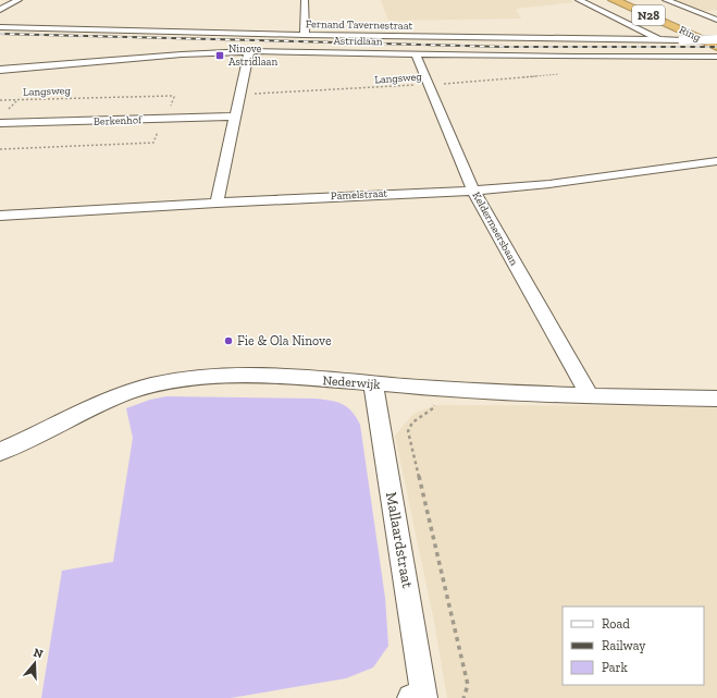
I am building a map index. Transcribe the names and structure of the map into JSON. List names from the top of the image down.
{
  "streets": {
    "highway": ["N28", "Ring"],
    "street": [
      "Fernand Tavernestraat",
      "Astridlaan",
      "Berkenhof",
      "Pamelstraat",
      "Keldermeersbaan",
      "Nederwijk",
      "Mallaardstraat"
    ],
    "path": ["Langsweg"]
  },
  "crossings": [
    ["Fernand Tavernestraat", "Ring"],
    ["Ring", "Astridlaan"],
    ["Astridlaan", "Keldermeersbaan"],
    ["Langsweg", "Berkenhof"],
    ["Langsweg", "Keldermeersbaan"],
    ["Pamelstraat", "Keldermeersbaan"],
    ["Keldermeersbaan", "Nederwijk"],
    ["Nederwijk", "Mallaardstraat"]
  ],
  "places": {
    "transit": ["Ninove Astridlaan"],
    "other": ["Fie & Ola Ninove"]
  },
  "legend": ["Road", "Railway", "Park"],
  "north": "top"
}
